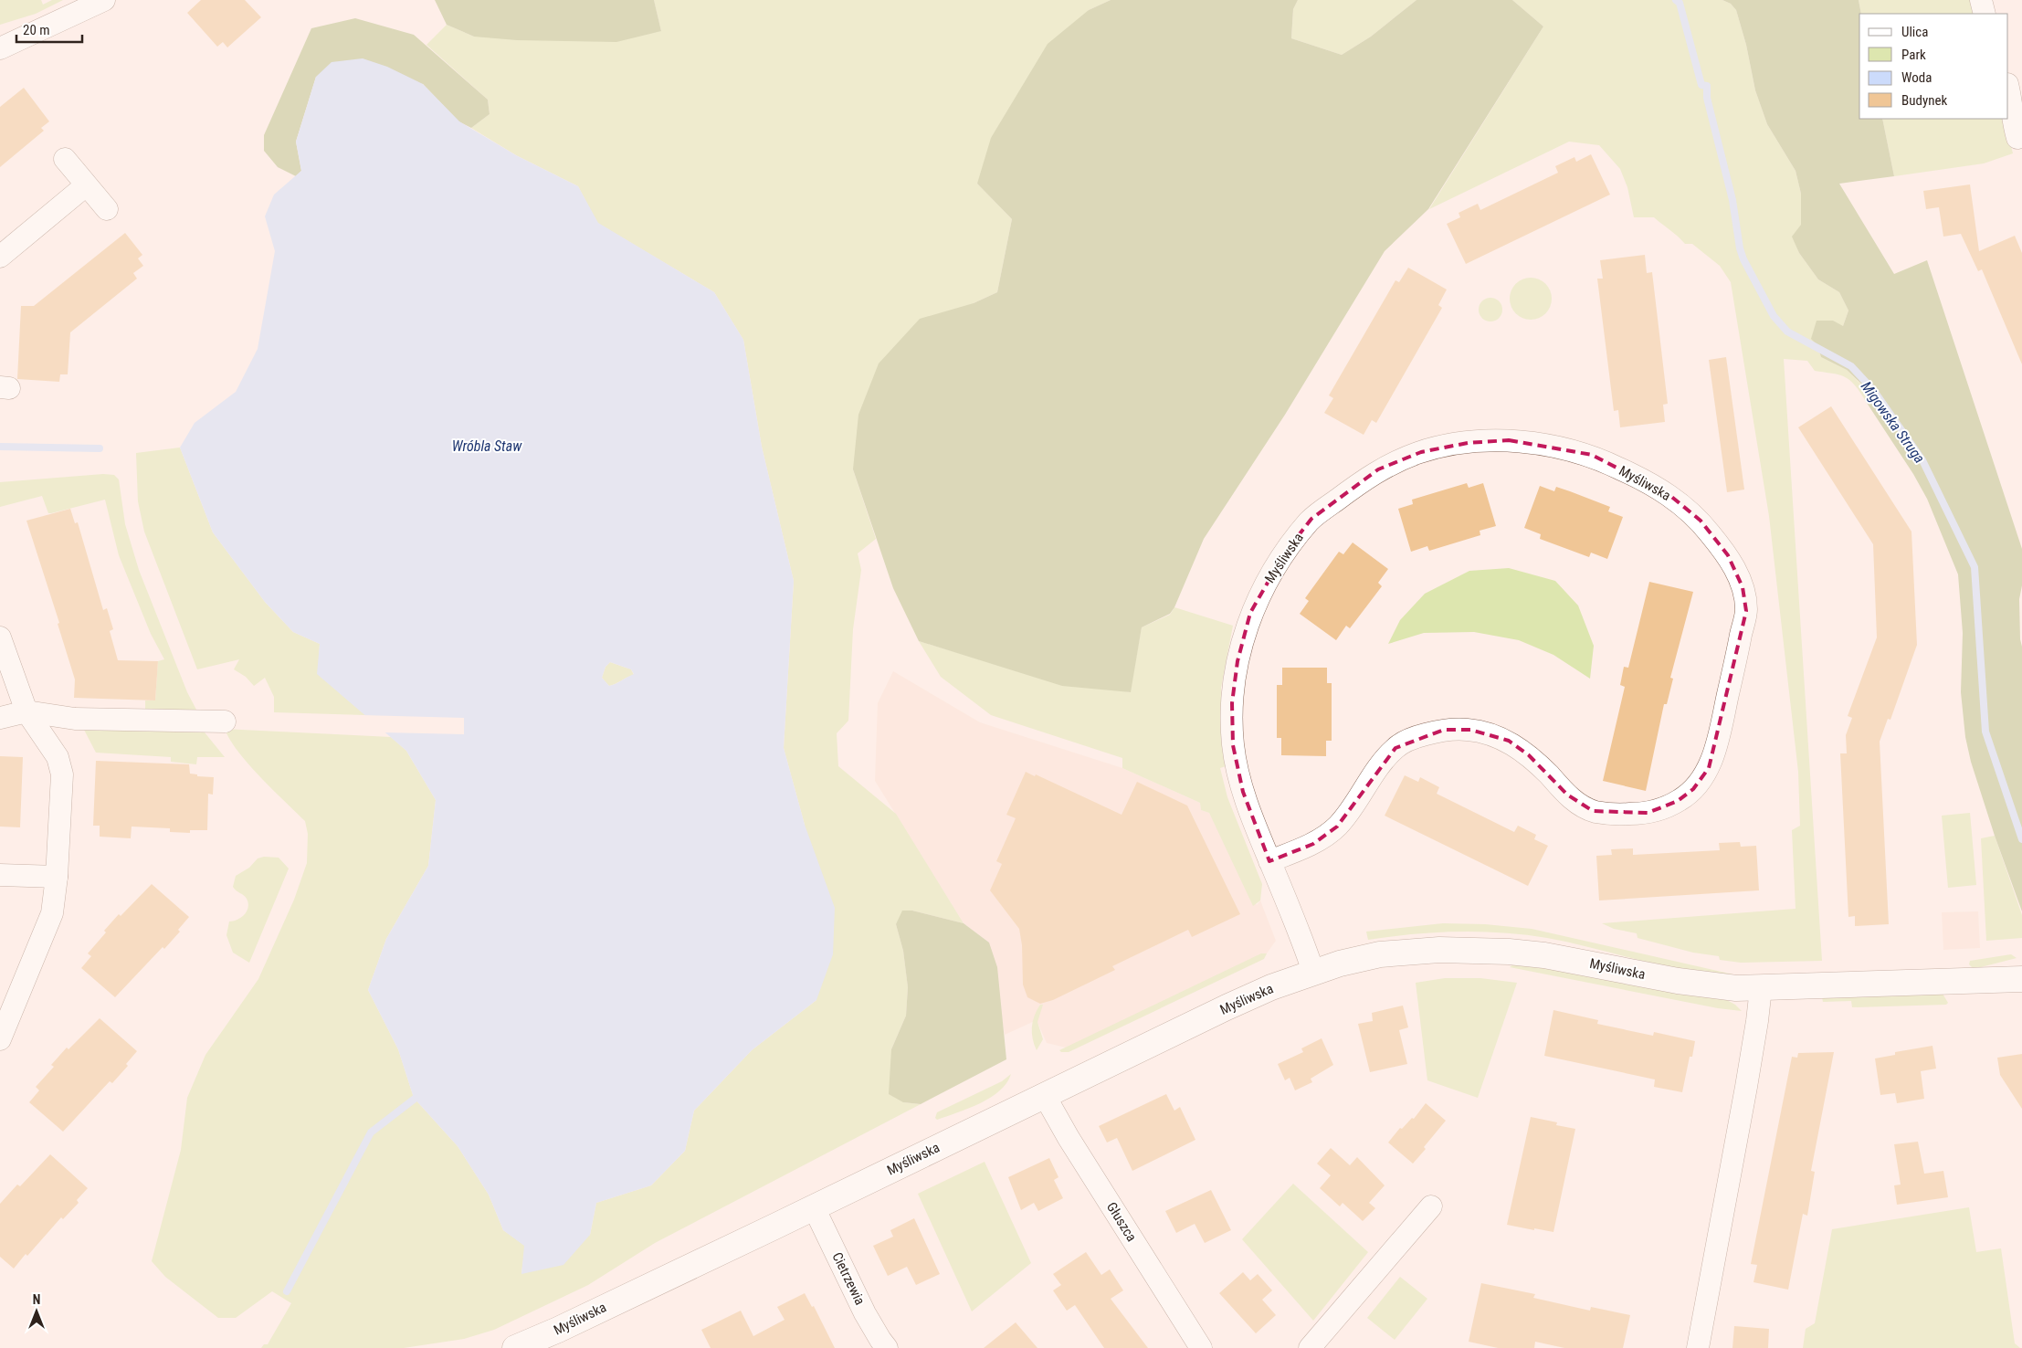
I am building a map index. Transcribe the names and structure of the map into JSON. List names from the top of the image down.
{
  "streets": {
    "street": ["Myśliwska", "Głuszca", "Cietrzewia"]
  },
  "crossings": [
    ["Myśliwska", "Głuszca"],
    ["Myśliwska", "Cietrzewia"]
  ],
  "water": ["Migowska Struga", "Wróbla Staw"],
  "legend": [
    "Ulica",
    "Park",
    "Woda",
    "Budynek"
  ],
  "scale_bar": "20 m",
  "north": "top"
}
